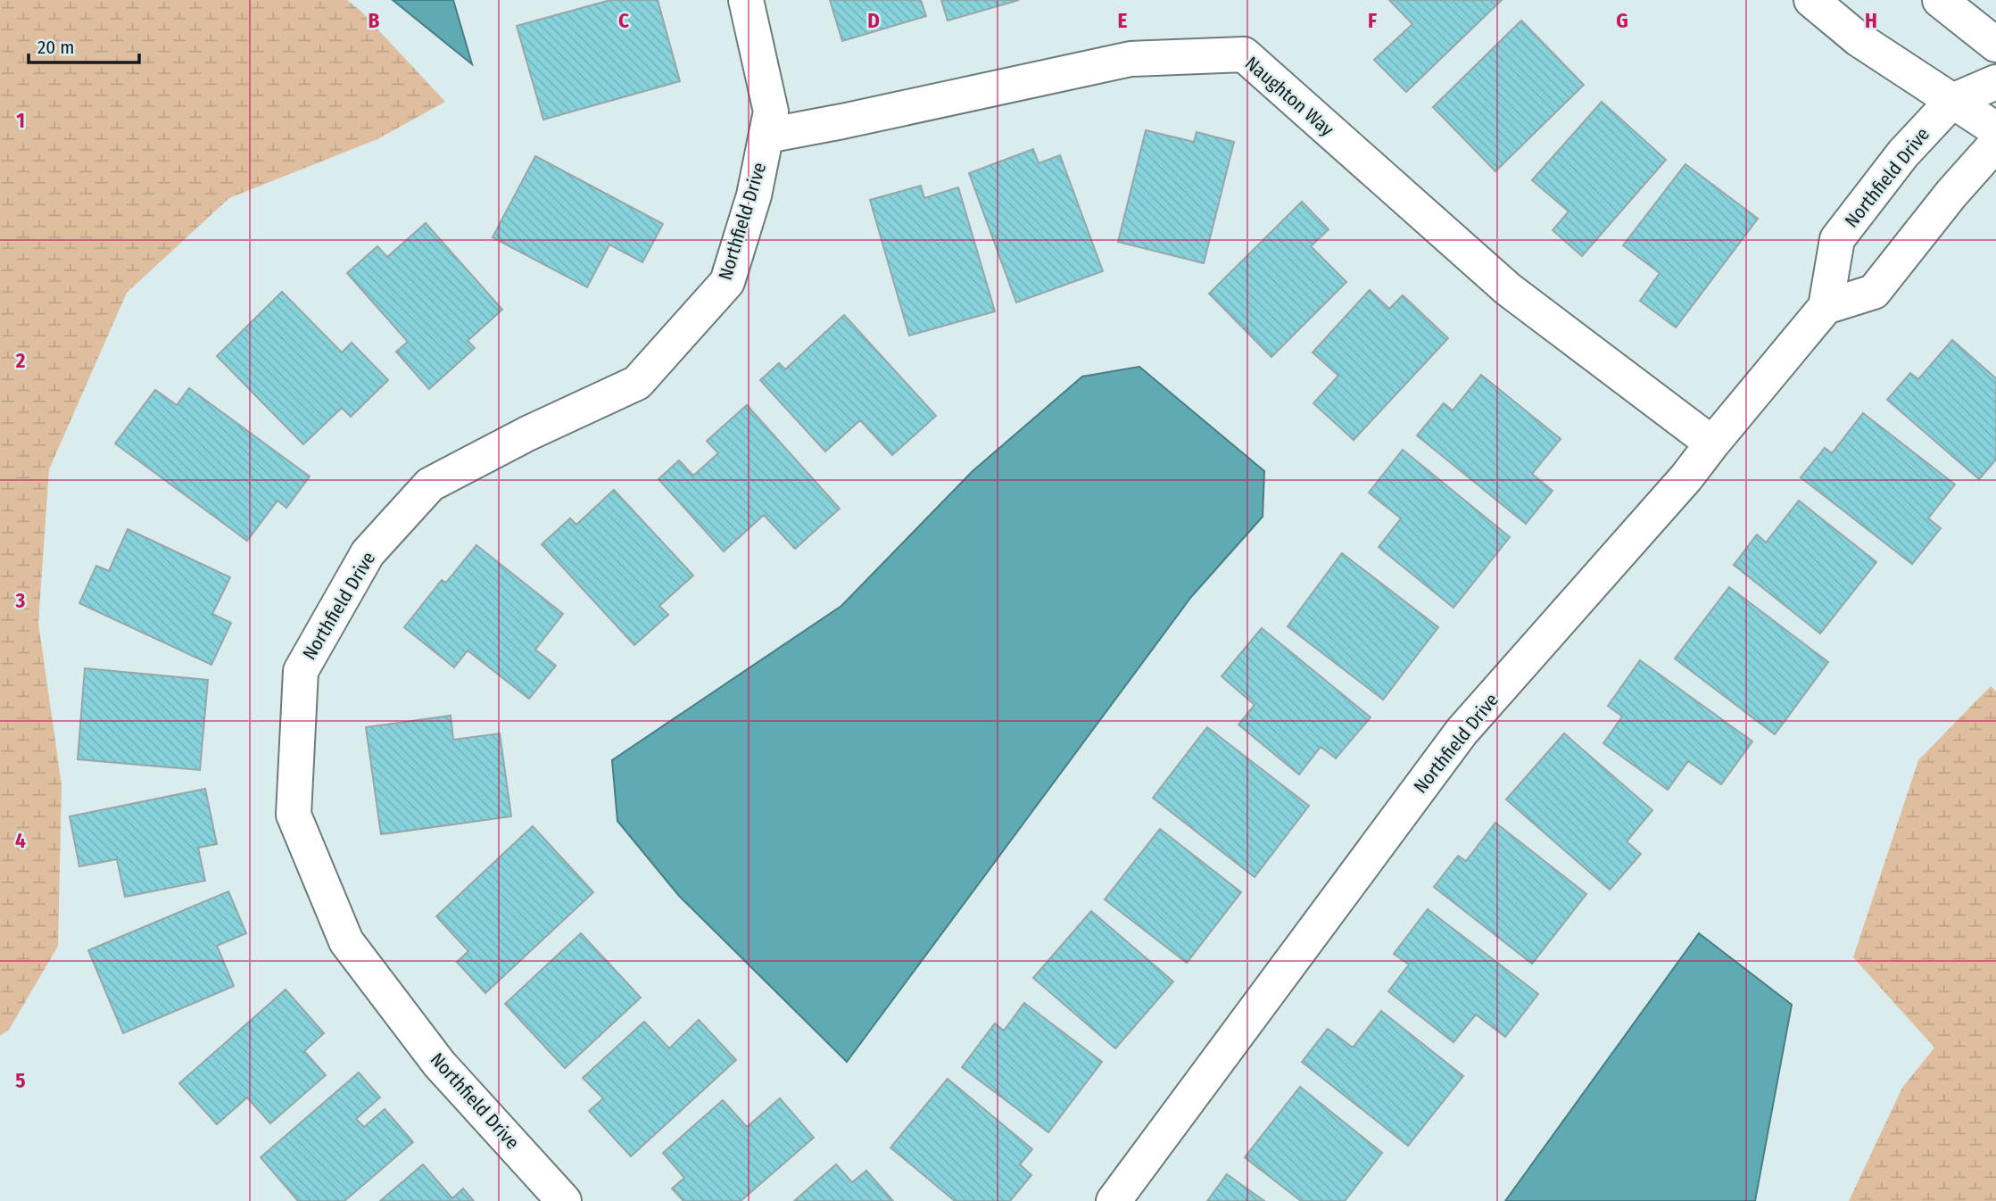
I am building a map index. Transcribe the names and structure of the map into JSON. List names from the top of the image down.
{
  "streets": {
    "street": ["Naughton Way", "Northfield Drive"]
  },
  "crossings": [
    ["Naughton Way", "Northfield Drive"]
  ],
  "scale_bar": "20 m",
  "grid": {
    "columns": [
      "B",
      "C",
      "D",
      "E",
      "F",
      "G",
      "H"
    ],
    "rows": [
      "1",
      "2",
      "3",
      "4",
      "5"
    ]
  }
}
